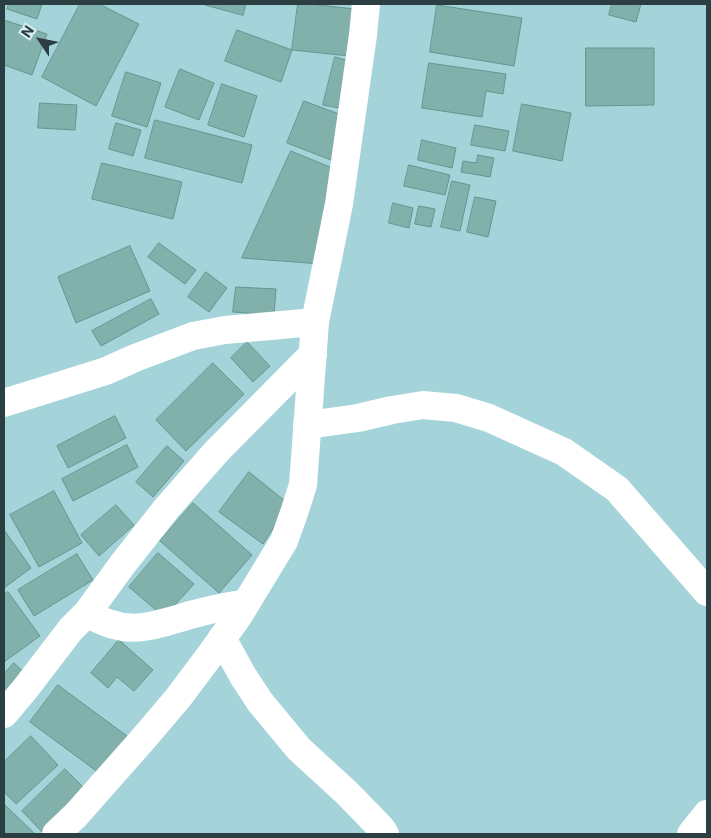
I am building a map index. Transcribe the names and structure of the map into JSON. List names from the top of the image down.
{
  "north": "top left"
}
